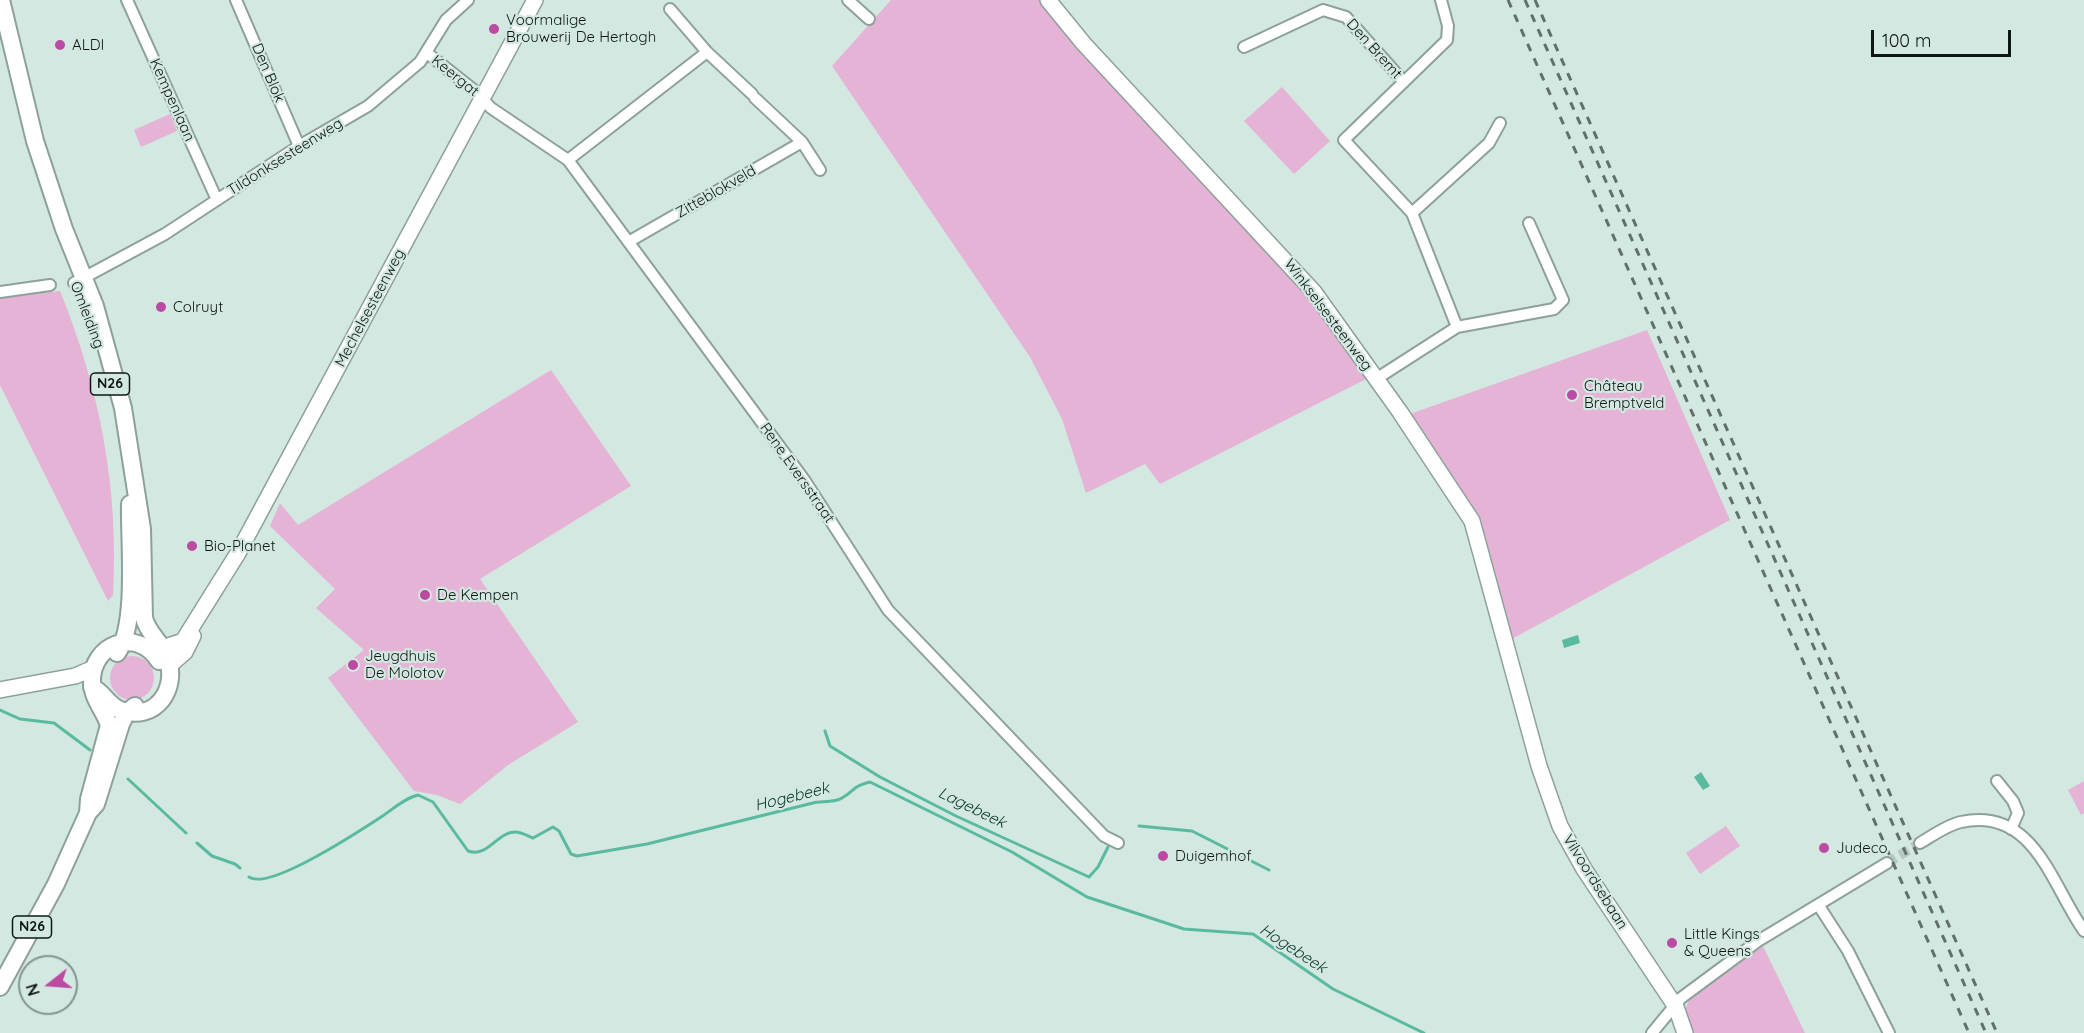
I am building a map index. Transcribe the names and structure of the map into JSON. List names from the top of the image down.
{
  "streets": {
    "main road": ["Omleiding", "N26"],
    "street": [
      "Den Bremt",
      "Den Blok",
      "Keergat",
      "Kempenlaan",
      "Tildonksesteenweg",
      "Zitteblokveld",
      "Mechelsesteenweg",
      "Winkselsesteenweg",
      "Rene Eversstraat",
      "Vilvoordsebaan"
    ]
  },
  "crossings": [
    ["Den Blok", "Tildonksesteenweg"],
    ["Keergat", "Tildonksesteenweg"],
    ["Keergat", "Mechelsesteenweg"],
    ["Keergat", "Rene Eversstraat"],
    ["Kempenlaan", "Tildonksesteenweg"],
    ["Tildonksesteenweg", "Omleiding"],
    ["Zitteblokveld", "Rene Eversstraat"],
    ["Mechelsesteenweg", "Omleiding"],
    ["Mechelsesteenweg", "N26"],
    ["Mechelsesteenweg", "Rene Eversstraat"],
    ["Omleiding", "N26"],
    ["Winkselsesteenweg", "Vilvoordsebaan"]
  ],
  "water": ["Hogebeek", "Lagebeek"],
  "places": [
    "Voormalige Brouwerij De Hertogh",
    "ALDI",
    "Colruyt",
    "Château Bremptveld",
    "Bio-Planet",
    "De Kempen",
    "Jeugdhuis De Molotov",
    "Judeco",
    "Duigemhof",
    "Little Kings & Queens"
  ],
  "scale_bar": "100 m",
  "north": "left"
}
